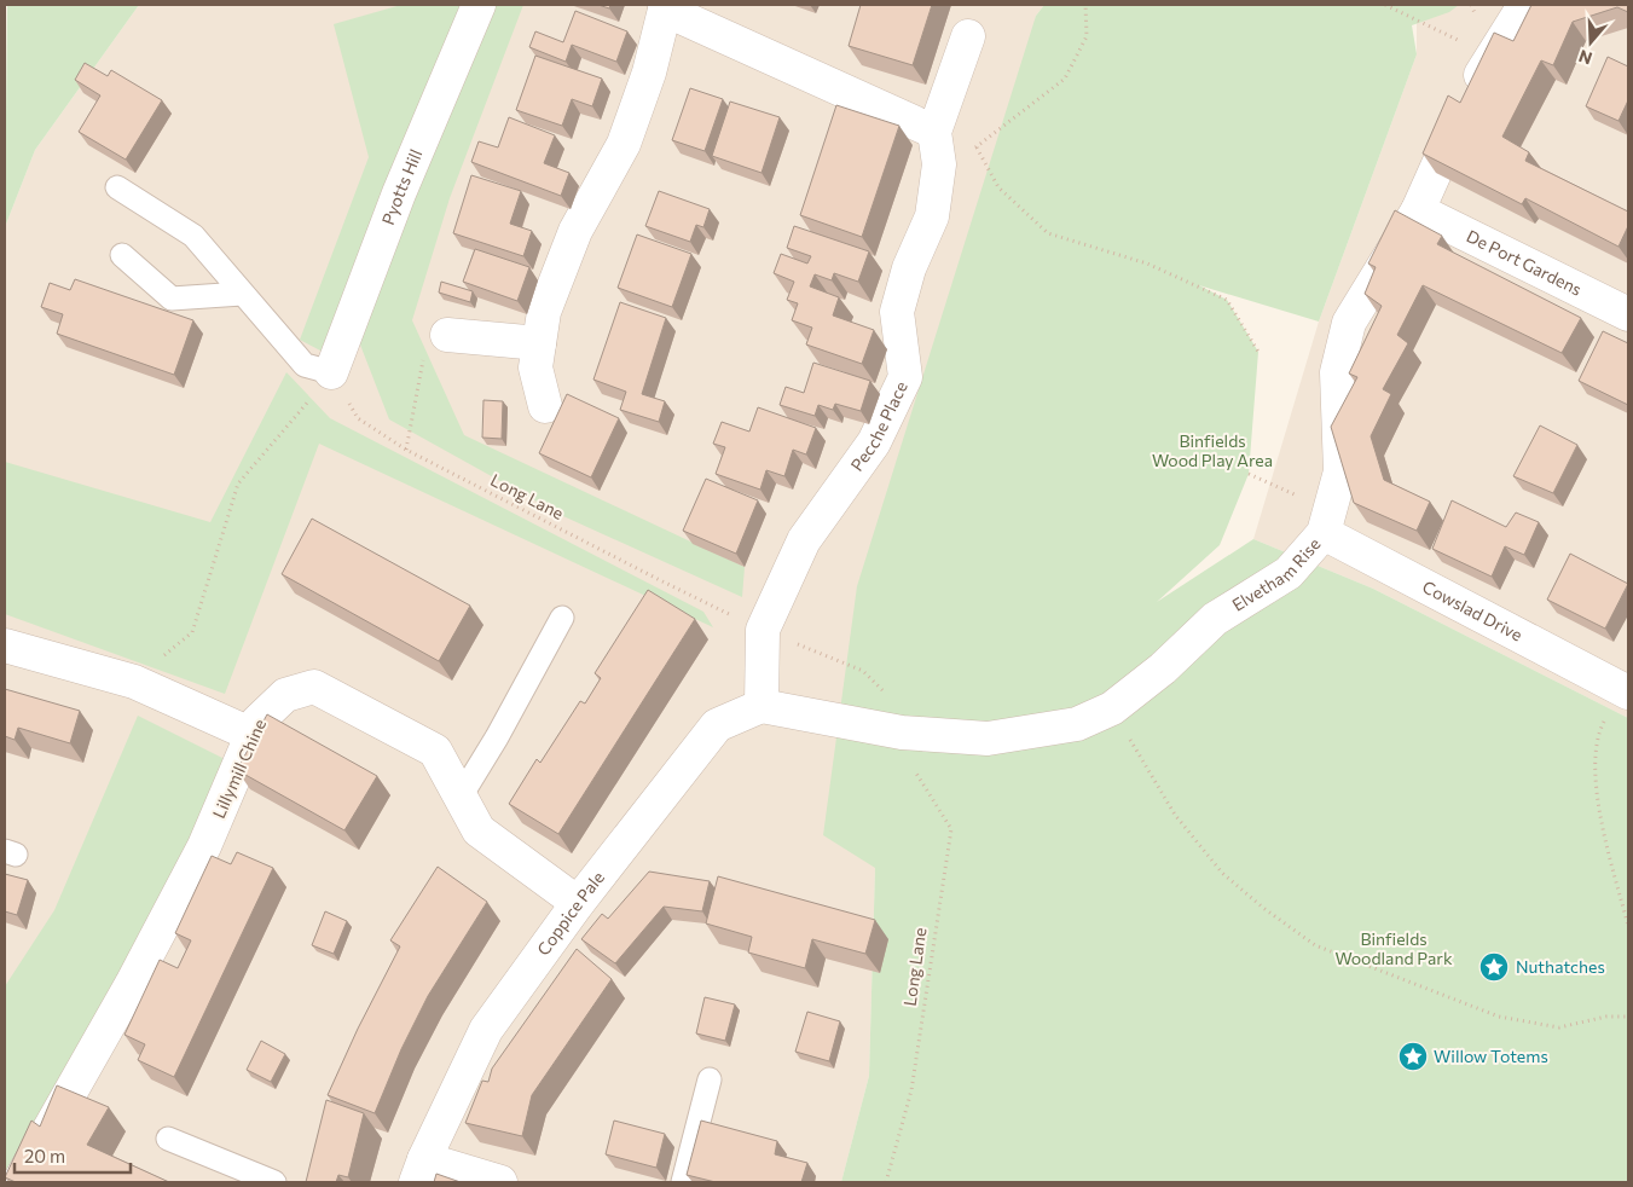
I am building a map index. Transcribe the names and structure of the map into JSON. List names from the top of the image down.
{
  "streets": {
    "street": [
      "Pyotts Hill",
      "De Port Gardens",
      "Pecche Place",
      "Elvetham Rise",
      "Cowslad Drive",
      "Lillymill Chine",
      "Coppice Pale"
    ],
    "path": ["Long Lane"]
  },
  "crossings": [
    ["Pyotts Hill", "Long Lane"],
    ["De Port Gardens", "Elvetham Rise"],
    ["Pecche Place", "Elvetham Rise"],
    ["Pecche Place", "Coppice Pale"],
    ["Elvetham Rise", "Cowslad Drive"],
    ["Elvetham Rise", "Coppice Pale"],
    ["Lillymill Chine", "Coppice Pale"]
  ],
  "parks": ["Binfields Wood Play Area", "Binfields Woodland Park"],
  "places": {
    "place": ["Nuthatches", "Willow Totems"]
  },
  "scale_bar": "20 m",
  "north": "bottom"
}
